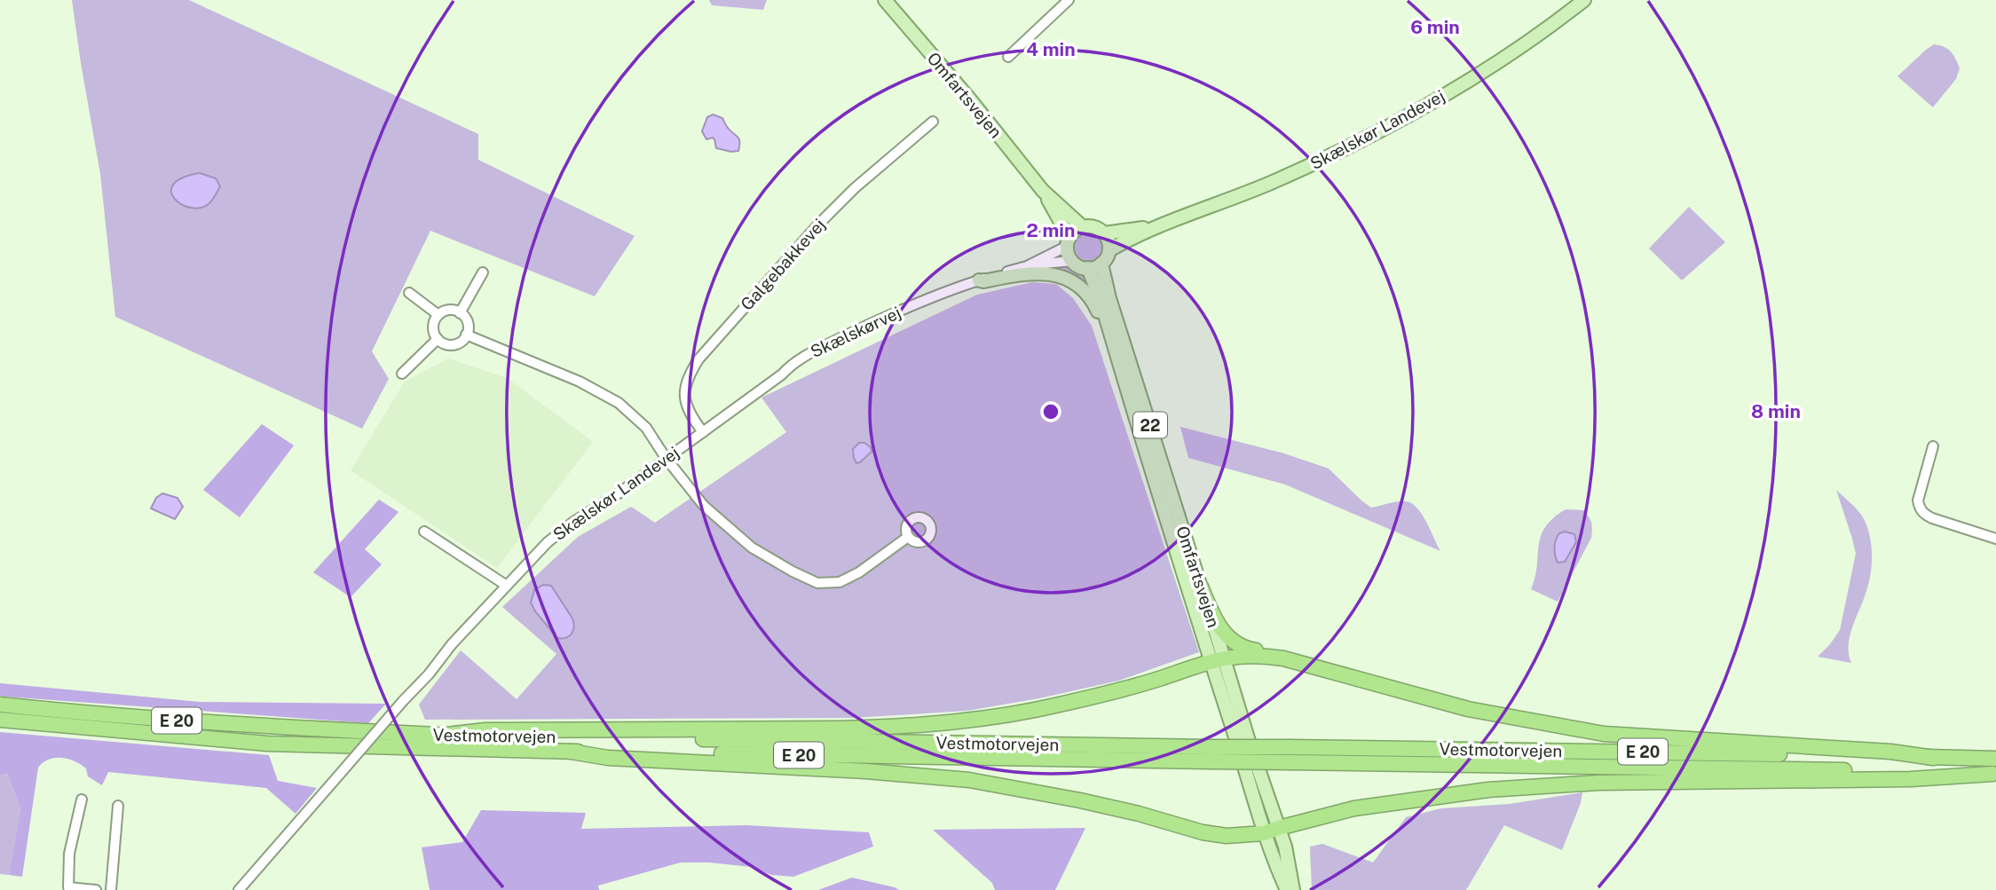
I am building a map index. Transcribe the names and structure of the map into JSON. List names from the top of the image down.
{
  "streets": {
    "highway": ["E 20", "Vestmotorvejen"],
    "main road": ["Omfartsvejen", "Skælskør Landevej", "22"],
    "street": ["Galgebakkevej", "Skælskørvej"]
  },
  "crossings": [
    ["Omfartsvejen", "Skælskør Landevej"],
    ["Omfartsvejen", "Skælskørvej"],
    ["Skælskør Landevej", "Galgebakkevej"],
    ["Skælskør Landevej", "Skælskørvej"],
    ["Galgebakkevej", "Skælskørvej"]
  ],
  "rings": [
    "6 min",
    "4 min",
    "2 min",
    "8 min"
  ]
}
